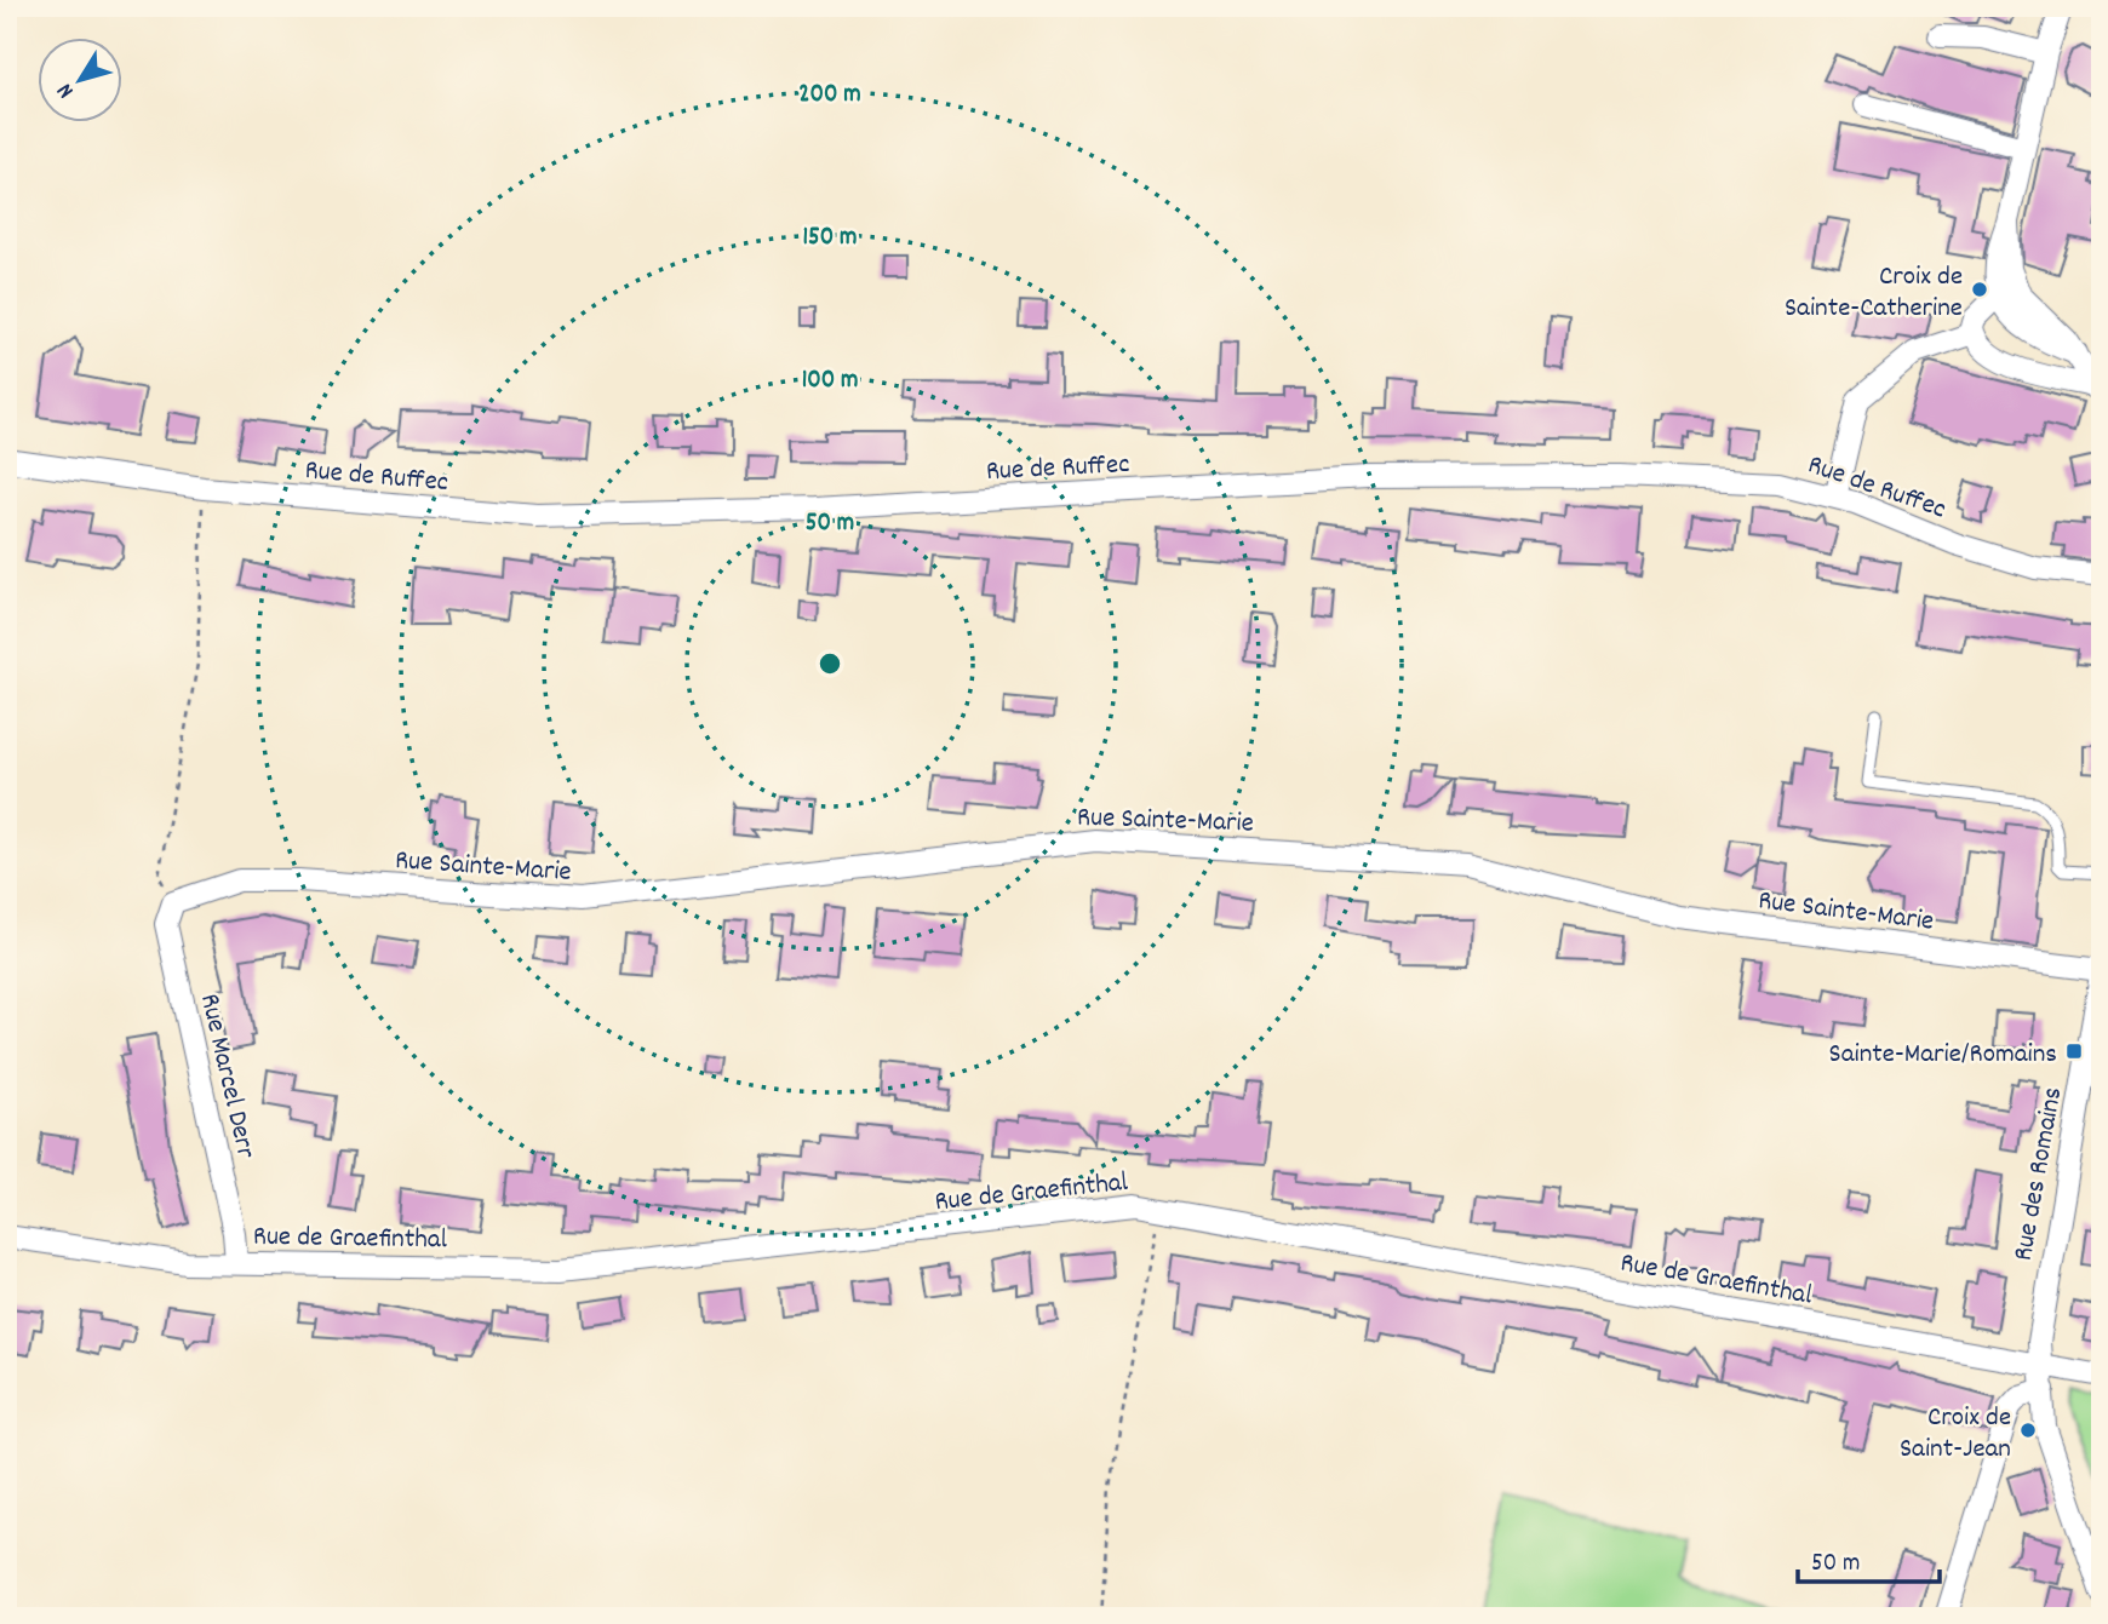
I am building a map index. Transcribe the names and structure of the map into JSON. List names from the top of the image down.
{
  "streets": {
    "street": [
      "Rue de Ruffec",
      "Rue Sainte-Marie",
      "Rue Marcel Derr",
      "Rue des Romains",
      "Rue de Graefinthal"
    ]
  },
  "crossings": [
    ["Rue Sainte-Marie", "Rue Marcel Derr"],
    ["Rue Sainte-Marie", "Rue des Romains"],
    ["Rue Marcel Derr", "Rue de Graefinthal"],
    ["Rue des Romains", "Rue de Graefinthal"]
  ],
  "places": {
    "other": ["Croix de Sainte-Catherine", "Croix de Saint-Jean"],
    "transit": ["Sainte-Marie/Romains"]
  },
  "scale_bar": "50 m",
  "north": "bottom left",
  "rings": [
    "200 m",
    "150 m",
    "100 m",
    "50 m"
  ]
}
